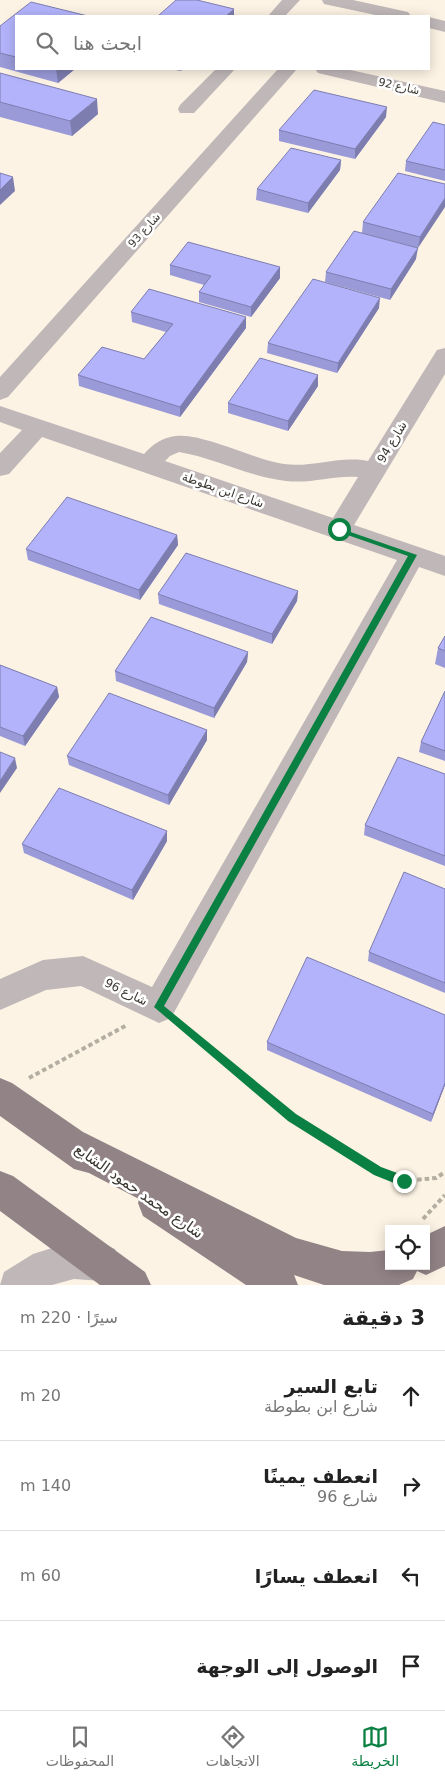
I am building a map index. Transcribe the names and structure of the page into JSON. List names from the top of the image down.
{
  "streets": {
    "main road": ["شارع محمد حمود الشايع"],
    "street": [
      "شارع 92",
      "شارع 93",
      "شارع 94",
      "شارع ابن بطوطة",
      "شارع 96"
    ]
  },
  "crossings": [
    ["شارع 94", "شارع ابن بطوطة"],
    ["شارع ابن بطوطة", "شارع 96"]
  ],
  "page": {
    "search": "ابحث هنا",
    "heading": ["3 دقيقة", "سيرًا · 220 m"],
    "list": [
      ["تابع السير", "شارع ابن بطوطة", "20 m"],
      ["انعطف يمينًا", "شارع 96", "140 m"],
      ["انعطف يسارًا", "60 m"],
      "الوصول إلى الوجهة"
    ],
    "nav": ["الخريطة", "الاتجاهات", "المحفوظات"]
  }
}
